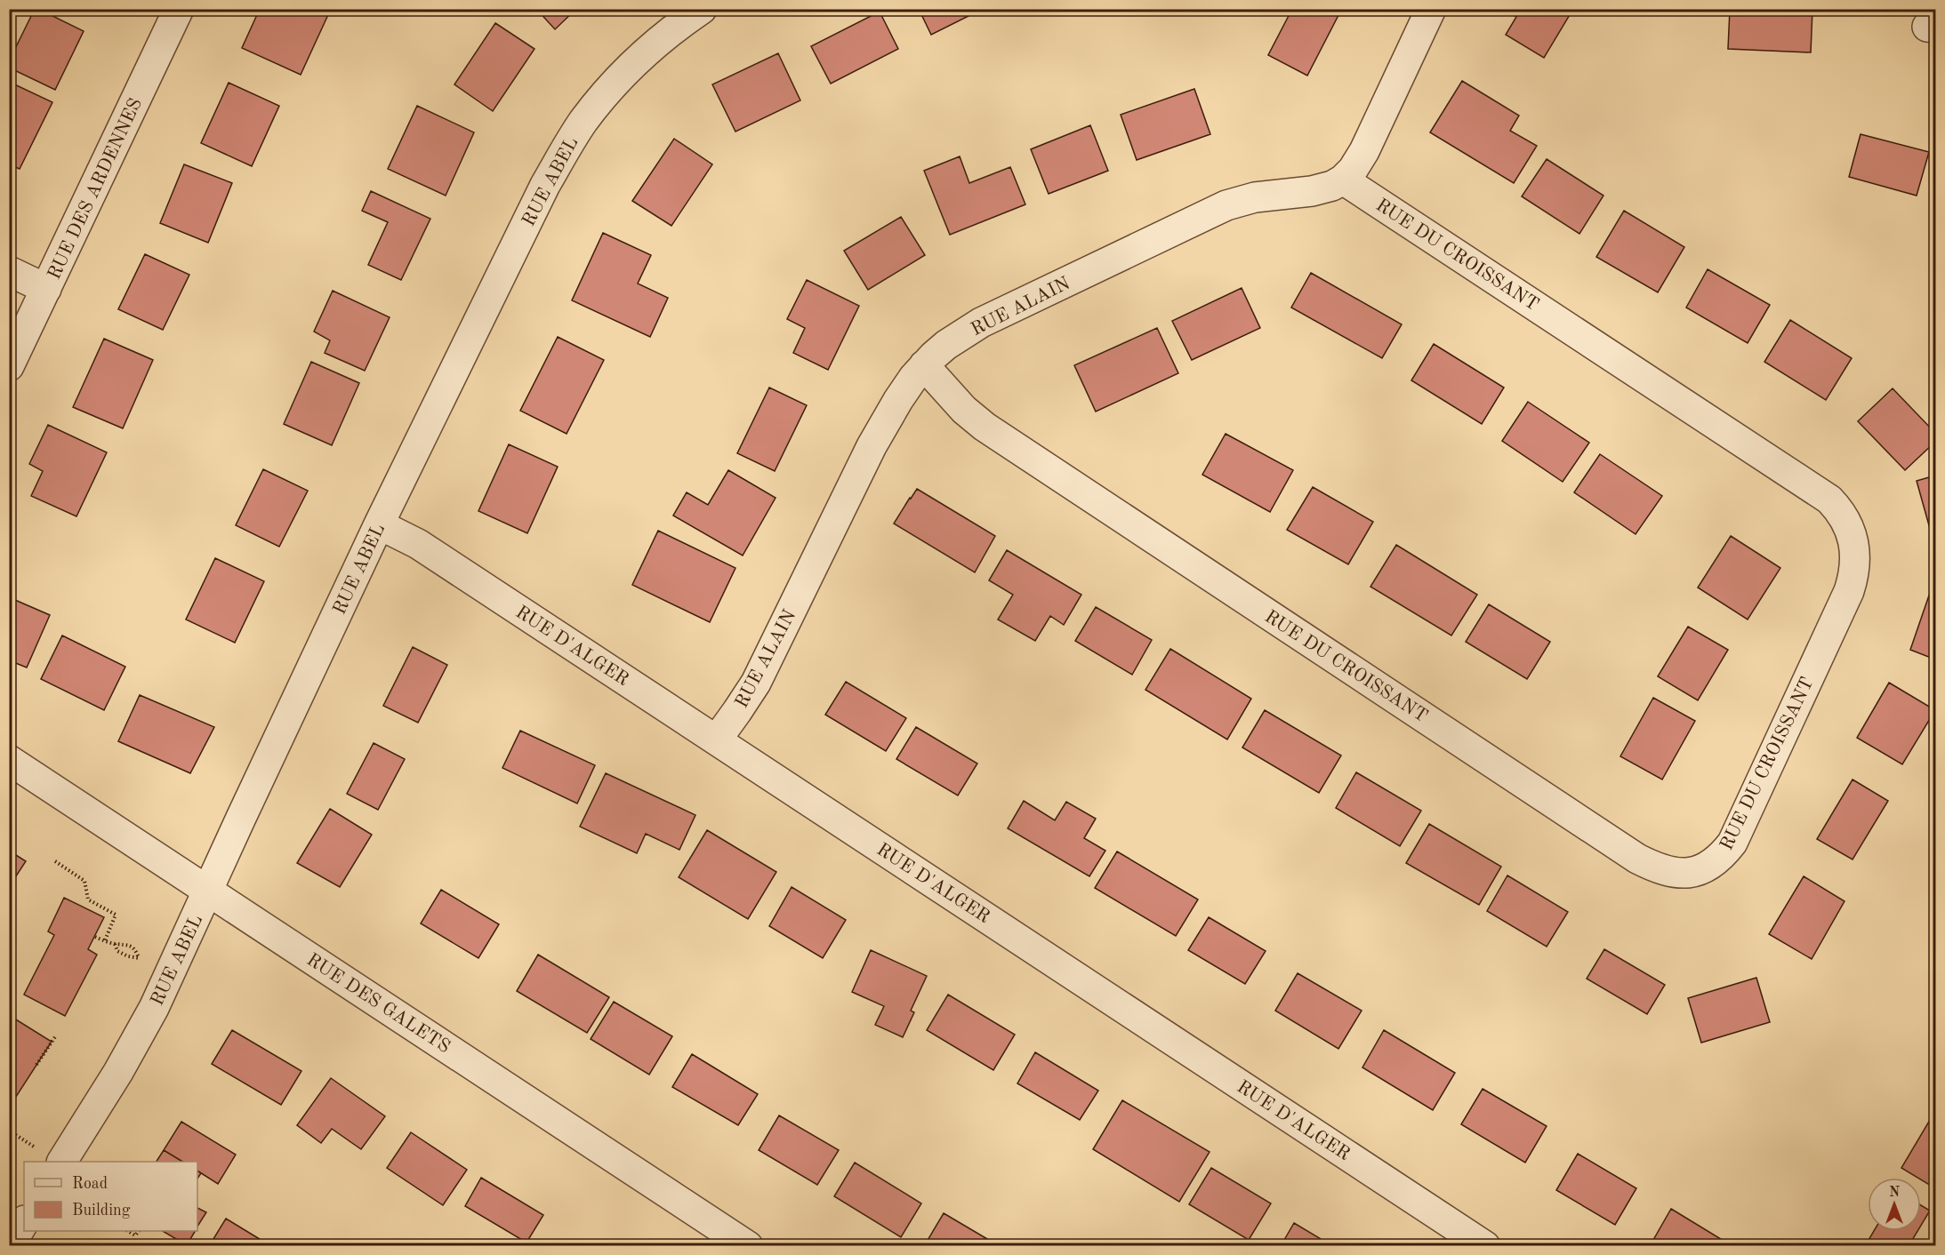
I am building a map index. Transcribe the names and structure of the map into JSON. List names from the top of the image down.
{
  "streets": {
    "street": [
      "RUE ABEL",
      "RUE DES ARDENNES",
      "RUE DU CROISSANT",
      "RUE ALAIN",
      "RUE D'ALGER",
      "RUE DES GALETS"
    ]
  },
  "crossings": [
    ["RUE ABEL", "RUE D'ALGER"],
    ["RUE ABEL", "RUE DES GALETS"],
    ["RUE DU CROISSANT", "RUE ALAIN"],
    ["RUE ALAIN", "RUE D'ALGER"]
  ],
  "legend": ["Road", "Building"],
  "north": "top"
}
